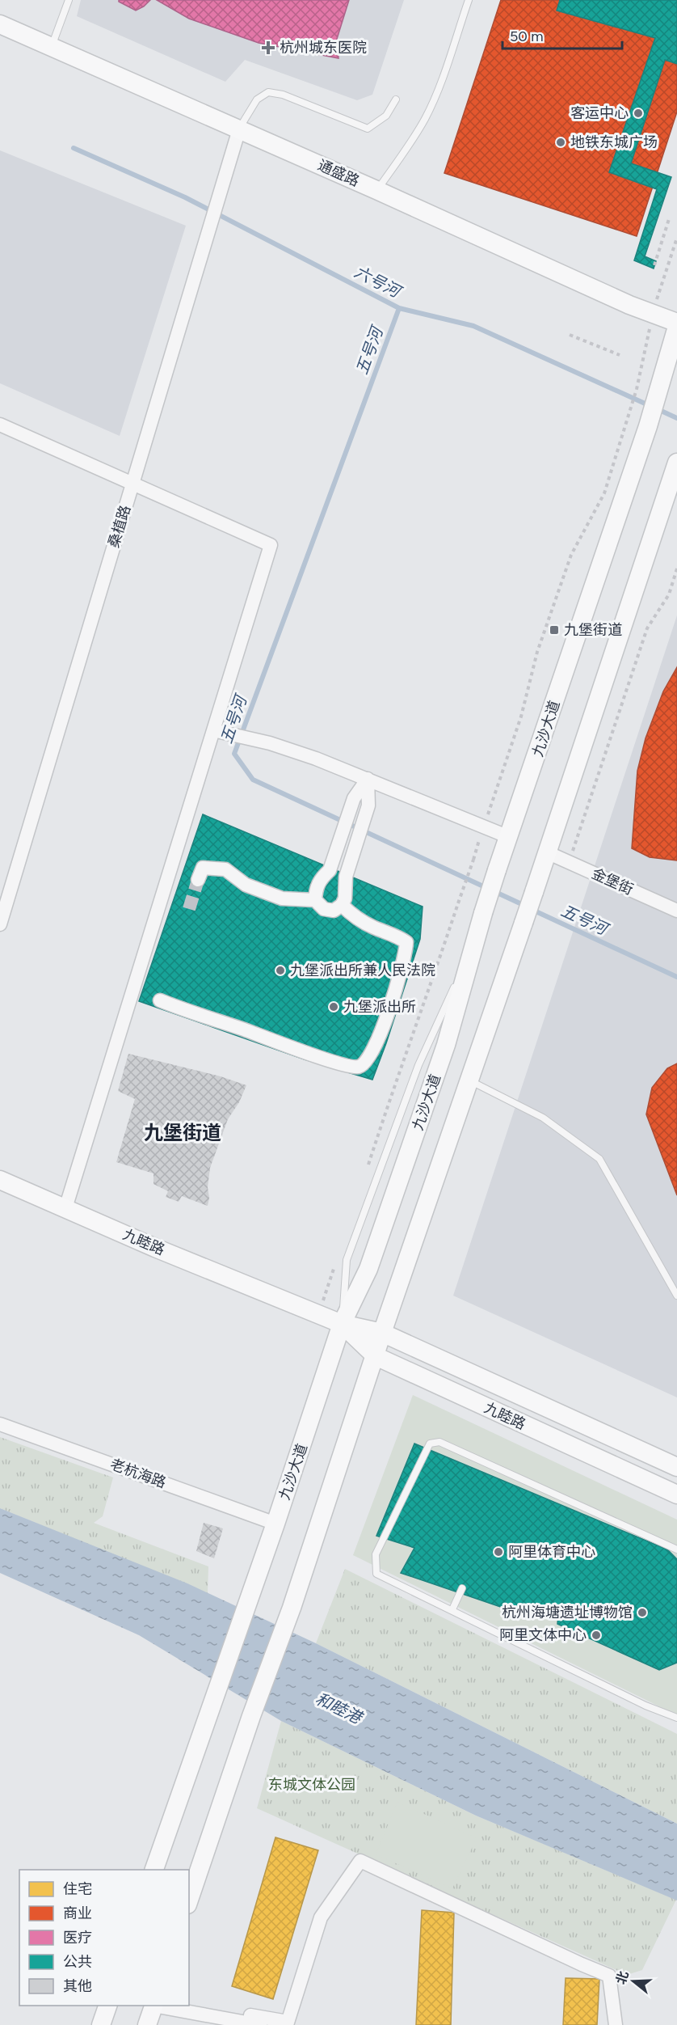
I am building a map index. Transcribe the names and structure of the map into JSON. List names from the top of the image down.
{
  "streets": {
    "main road": ["通盛路", "九沙大道", "九睦路"],
    "street": ["桑植路", "金堡街", "老杭海路"]
  },
  "crossings": [
    ["通盛路", "桑植路"],
    ["九沙大道", "九睦路"],
    ["九沙大道", "老杭海路"]
  ],
  "districts": ["九堡街道"],
  "water": ["六号河", "五号河", "和睦港"],
  "parks": ["东城文体公园"],
  "places": {
    "health": ["杭州城东医院"],
    "other": [
      "客运中心",
      "地铁东城广场",
      "九堡派出所兼人民法院",
      "九堡派出所",
      "阿里体育中心",
      "杭州海塘遗址博物馆",
      "阿里文体中心"
    ],
    "transit": ["九堡街道"]
  },
  "legend": [
    "住宅",
    "商业",
    "医疗",
    "公共",
    "其他"
  ],
  "scale_bar": "50 m",
  "north": "left"
}
